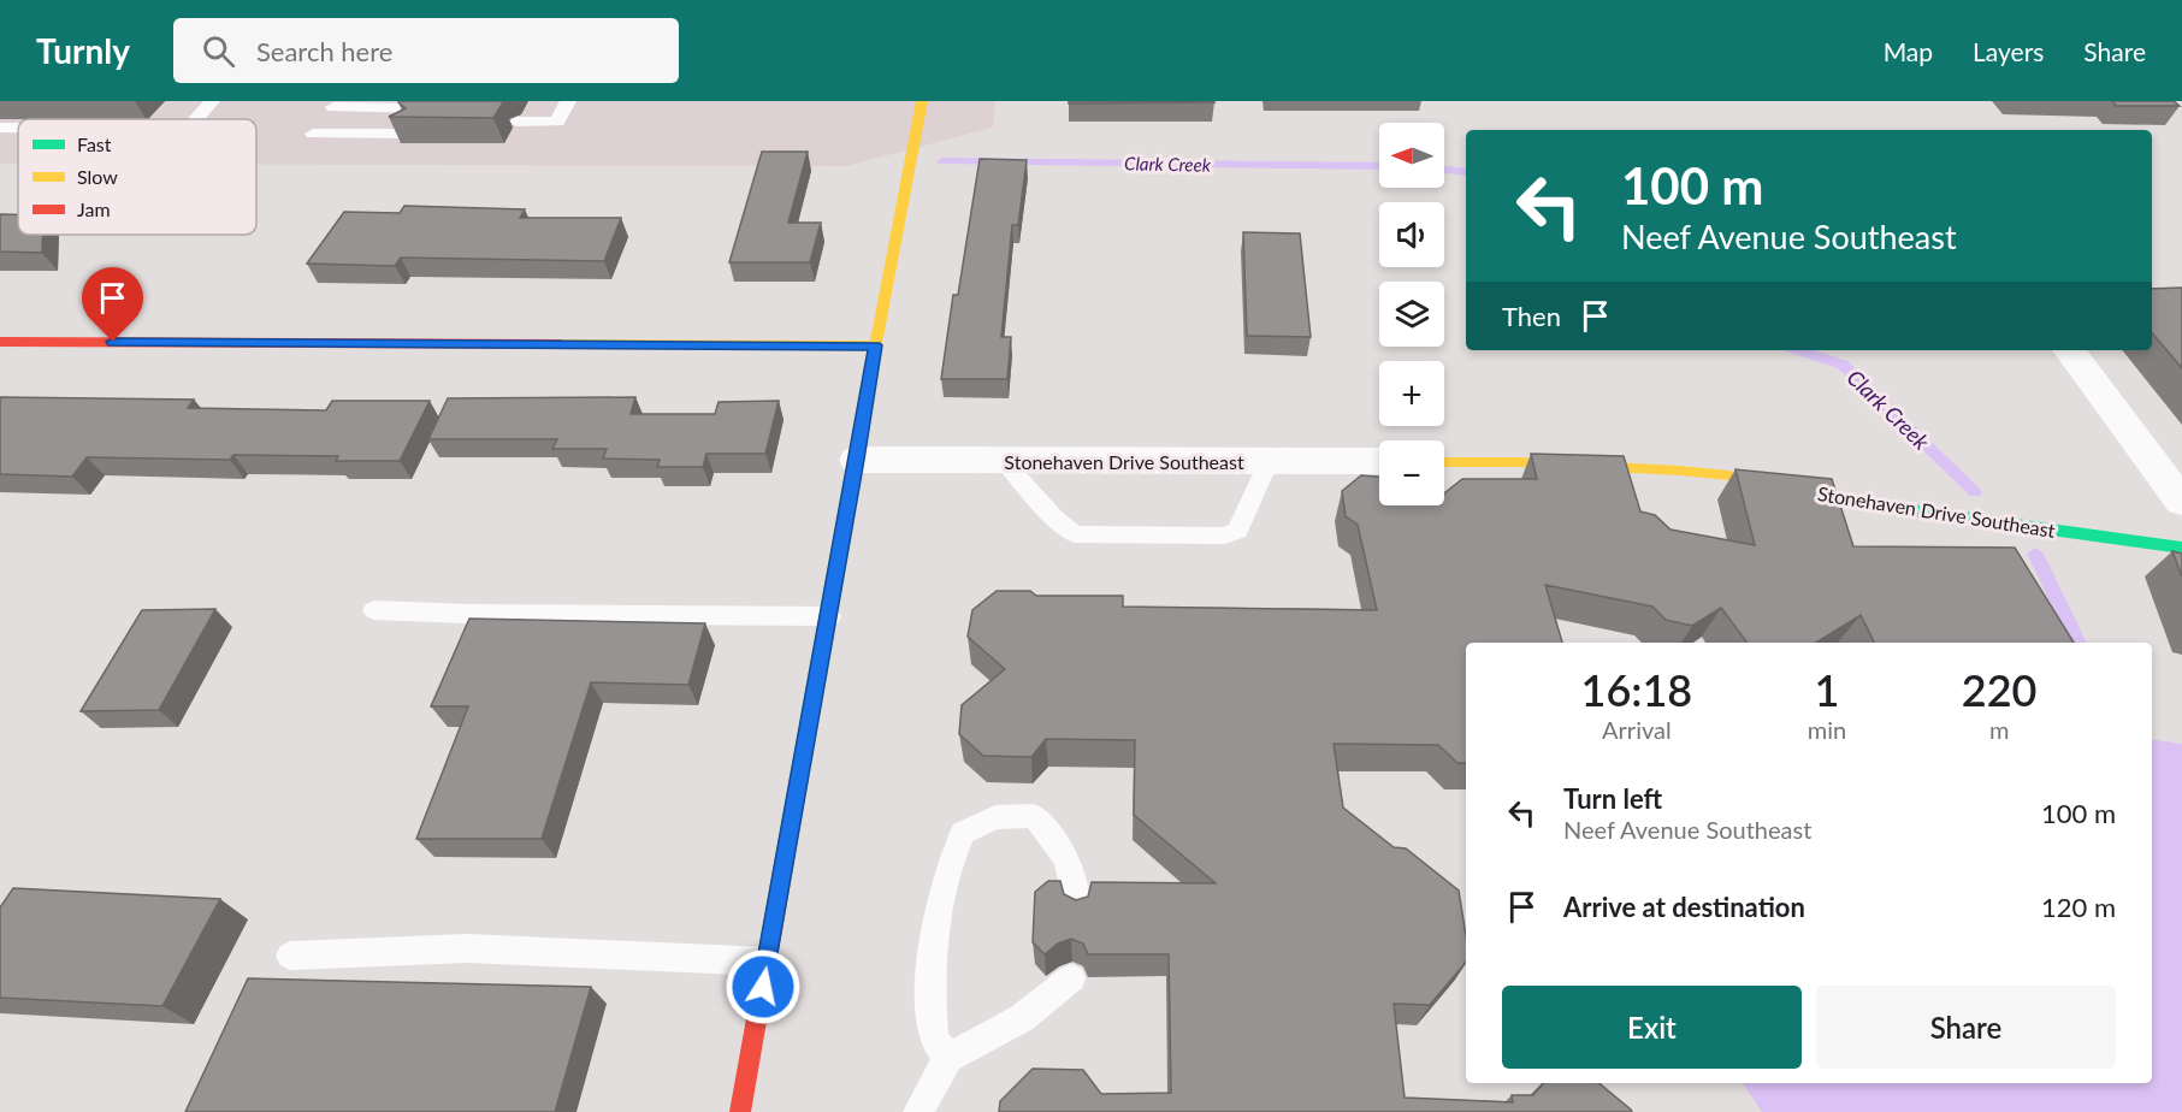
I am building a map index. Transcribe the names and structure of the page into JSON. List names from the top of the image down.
{
  "streets": {
    "street": ["Stonehaven Drive Southeast"]
  },
  "water": ["Clark Creek"],
  "legend": ["Fast", "Slow", "Jam"],
  "north": "left",
  "page": {
    "header": "Turnly",
    "search": "Search here",
    "nav": ["Map", "Layers", "Share"],
    "map_buttons": ["+", "−"],
    "turn": ["100 m", "Neef Avenue Southeast"],
    "then": "Then",
    "eta": [
      "16:18",
      "Arrival",
      "1",
      "min",
      "220",
      "m"
    ],
    "list": [
      {
        "name": "Turn left",
        "note": "Neef Avenue Southeast",
        "value": "100 m"
      },
      {
        "name": "Arrive at destination",
        "value": "120 m"
      }
    ],
    "buttons": ["Exit", "Share"]
  }
}
